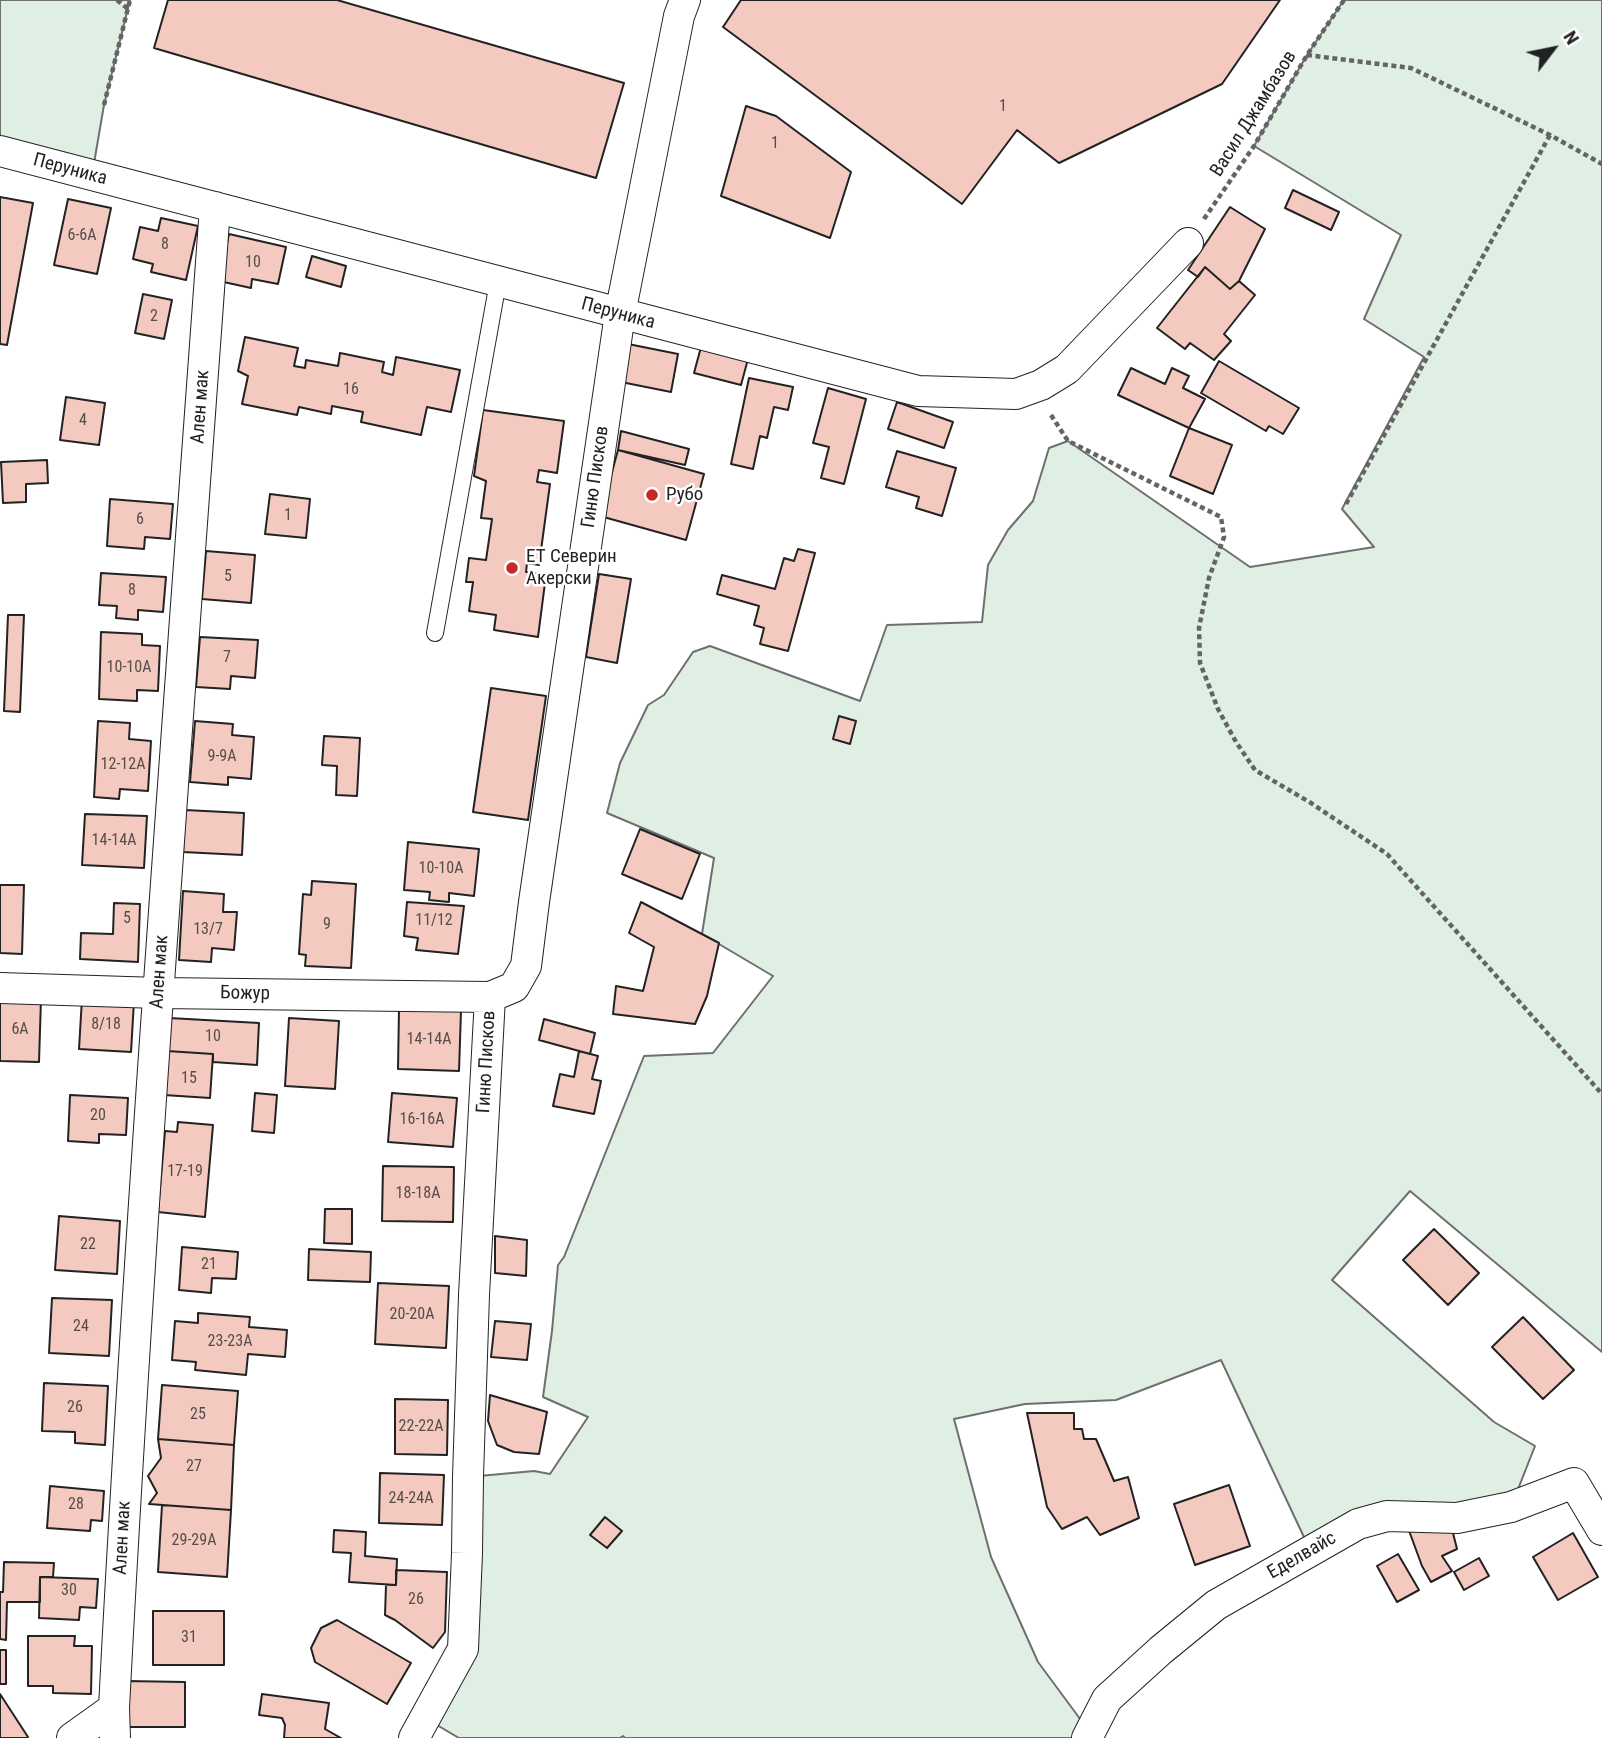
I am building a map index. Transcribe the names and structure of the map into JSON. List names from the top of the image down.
{
  "streets": {
    "street": [
      "Перуника",
      "Ален мак",
      "Гиню Писков",
      "Божур",
      "Еделвайс"
    ],
    "path": ["Васил Джамбазов"]
  },
  "crossings": [
    ["Васил Джамбазов", "Перуника"],
    ["Перуника", "Ален мак"],
    ["Перуника", "Гиню Писков"],
    ["Ален мак", "Божур"],
    ["Гиню Писков", "Божур"]
  ],
  "places": ["Рубо", "ЕТ Северин Акерски"],
  "house_numbers": [
    "1",
    "1",
    "6-6А",
    "8",
    "10",
    "2",
    "16",
    "4",
    "1",
    "6",
    "5",
    "8",
    "7",
    "10-10A",
    "9-9A",
    "12-12A",
    "14-14A",
    "10-10A",
    "5",
    "11/12",
    "9",
    "13/7",
    "8/18",
    "6А",
    "10",
    "14-14A",
    "15",
    "20",
    "16-16A",
    "17-19",
    "18-18A",
    "22",
    "21",
    "20-20A",
    "24",
    "23-23A",
    "26",
    "25",
    "22-22A",
    "27",
    "24-24A",
    "28",
    "29-29A",
    "30",
    "26",
    "31"
  ],
  "north": "top right"
}
